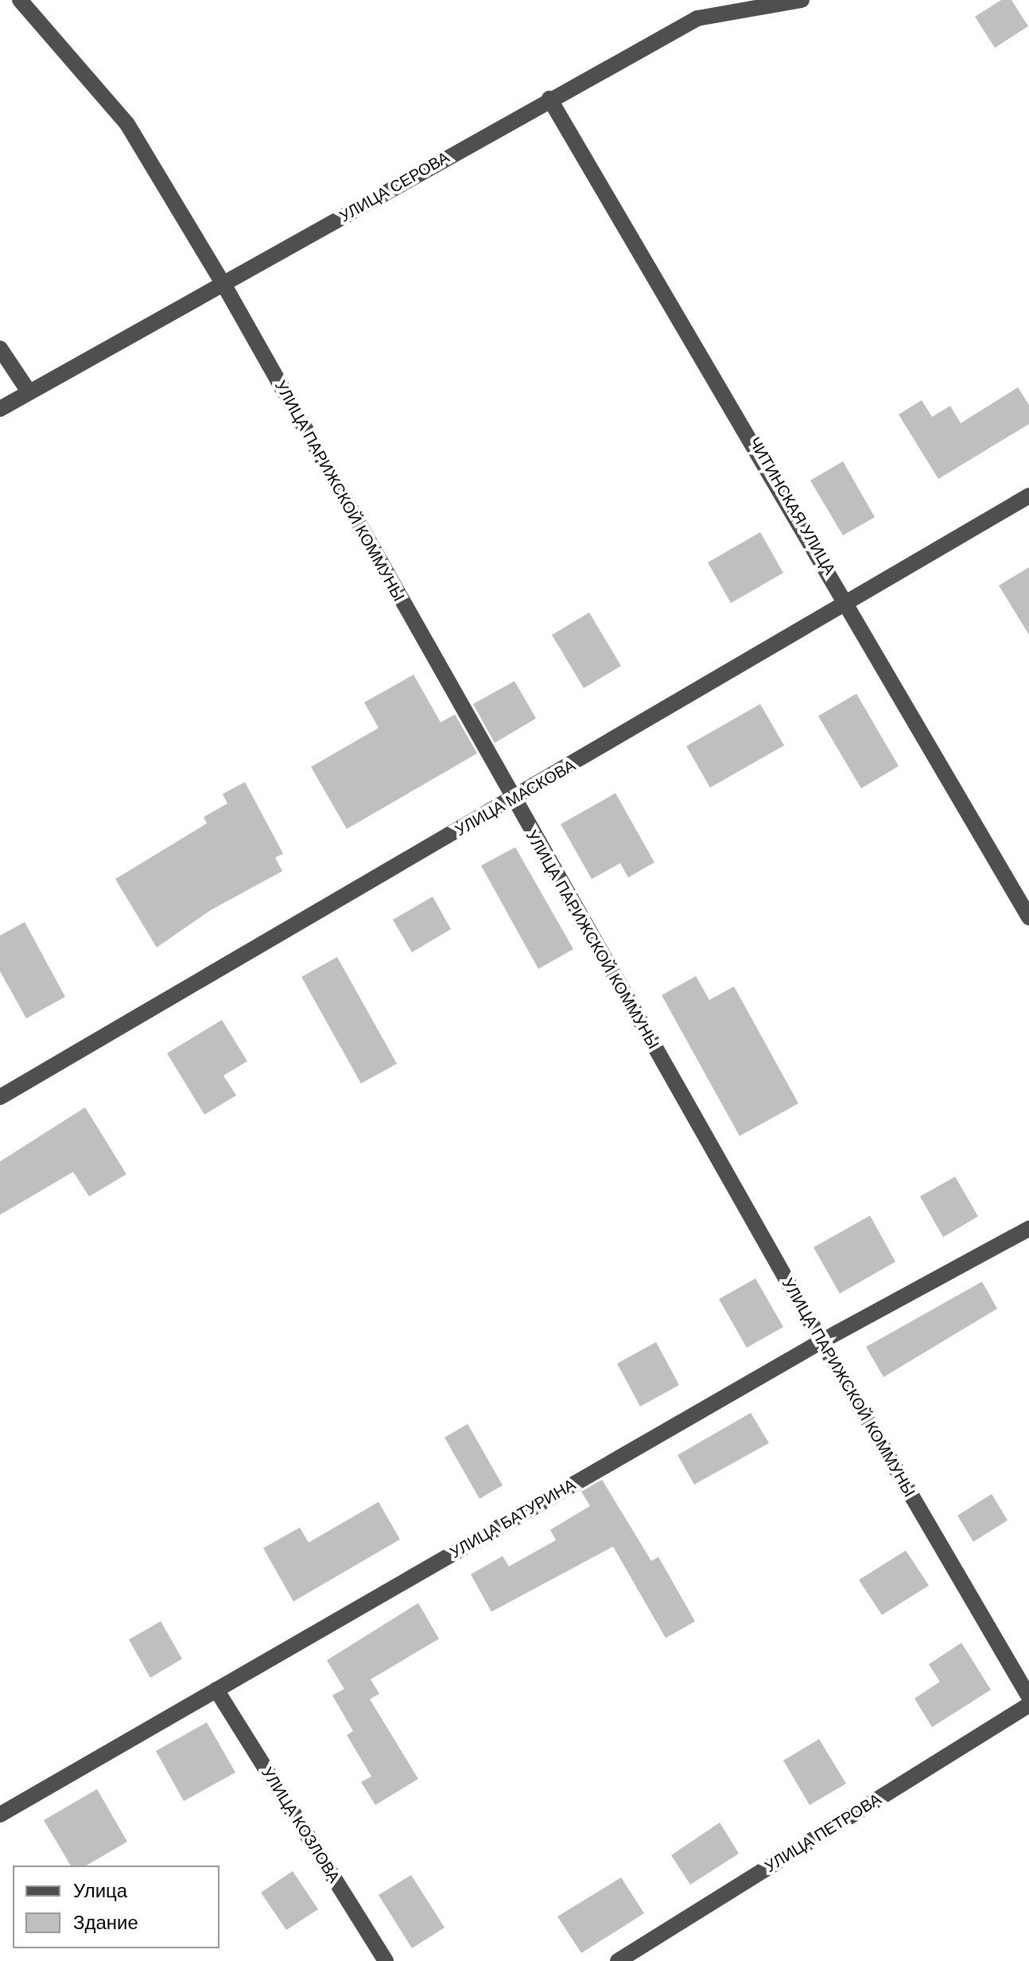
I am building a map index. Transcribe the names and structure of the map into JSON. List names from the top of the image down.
{
  "streets": {
    "street": [
      "УЛИЦА СЕРОВА",
      "УЛИЦА ПАРИЖСКОЙ КОММУНЫ",
      "ЧИТИНСКАЯ УЛИЦА",
      "УЛИЦА МАСКОВА",
      "УЛИЦА БАТУРИНА",
      "УЛИЦА КОЗЛОВА",
      "УЛИЦА ПЕТРОВА"
    ]
  },
  "crossings": [
    ["УЛИЦА СЕРОВА", "УЛИЦА ПАРИЖСКОЙ КОММУНЫ"],
    ["УЛИЦА СЕРОВА", "ЧИТИНСКАЯ УЛИЦА"],
    ["УЛИЦА ПАРИЖСКОЙ КОММУНЫ", "УЛИЦА МАСКОВА"],
    ["УЛИЦА ПАРИЖСКОЙ КОММУНЫ", "УЛИЦА БАТУРИНА"],
    ["ЧИТИНСКАЯ УЛИЦА", "УЛИЦА МАСКОВА"],
    ["УЛИЦА БАТУРИНА", "УЛИЦА КОЗЛОВА"]
  ],
  "legend": ["Улица", "Здание"]
}
